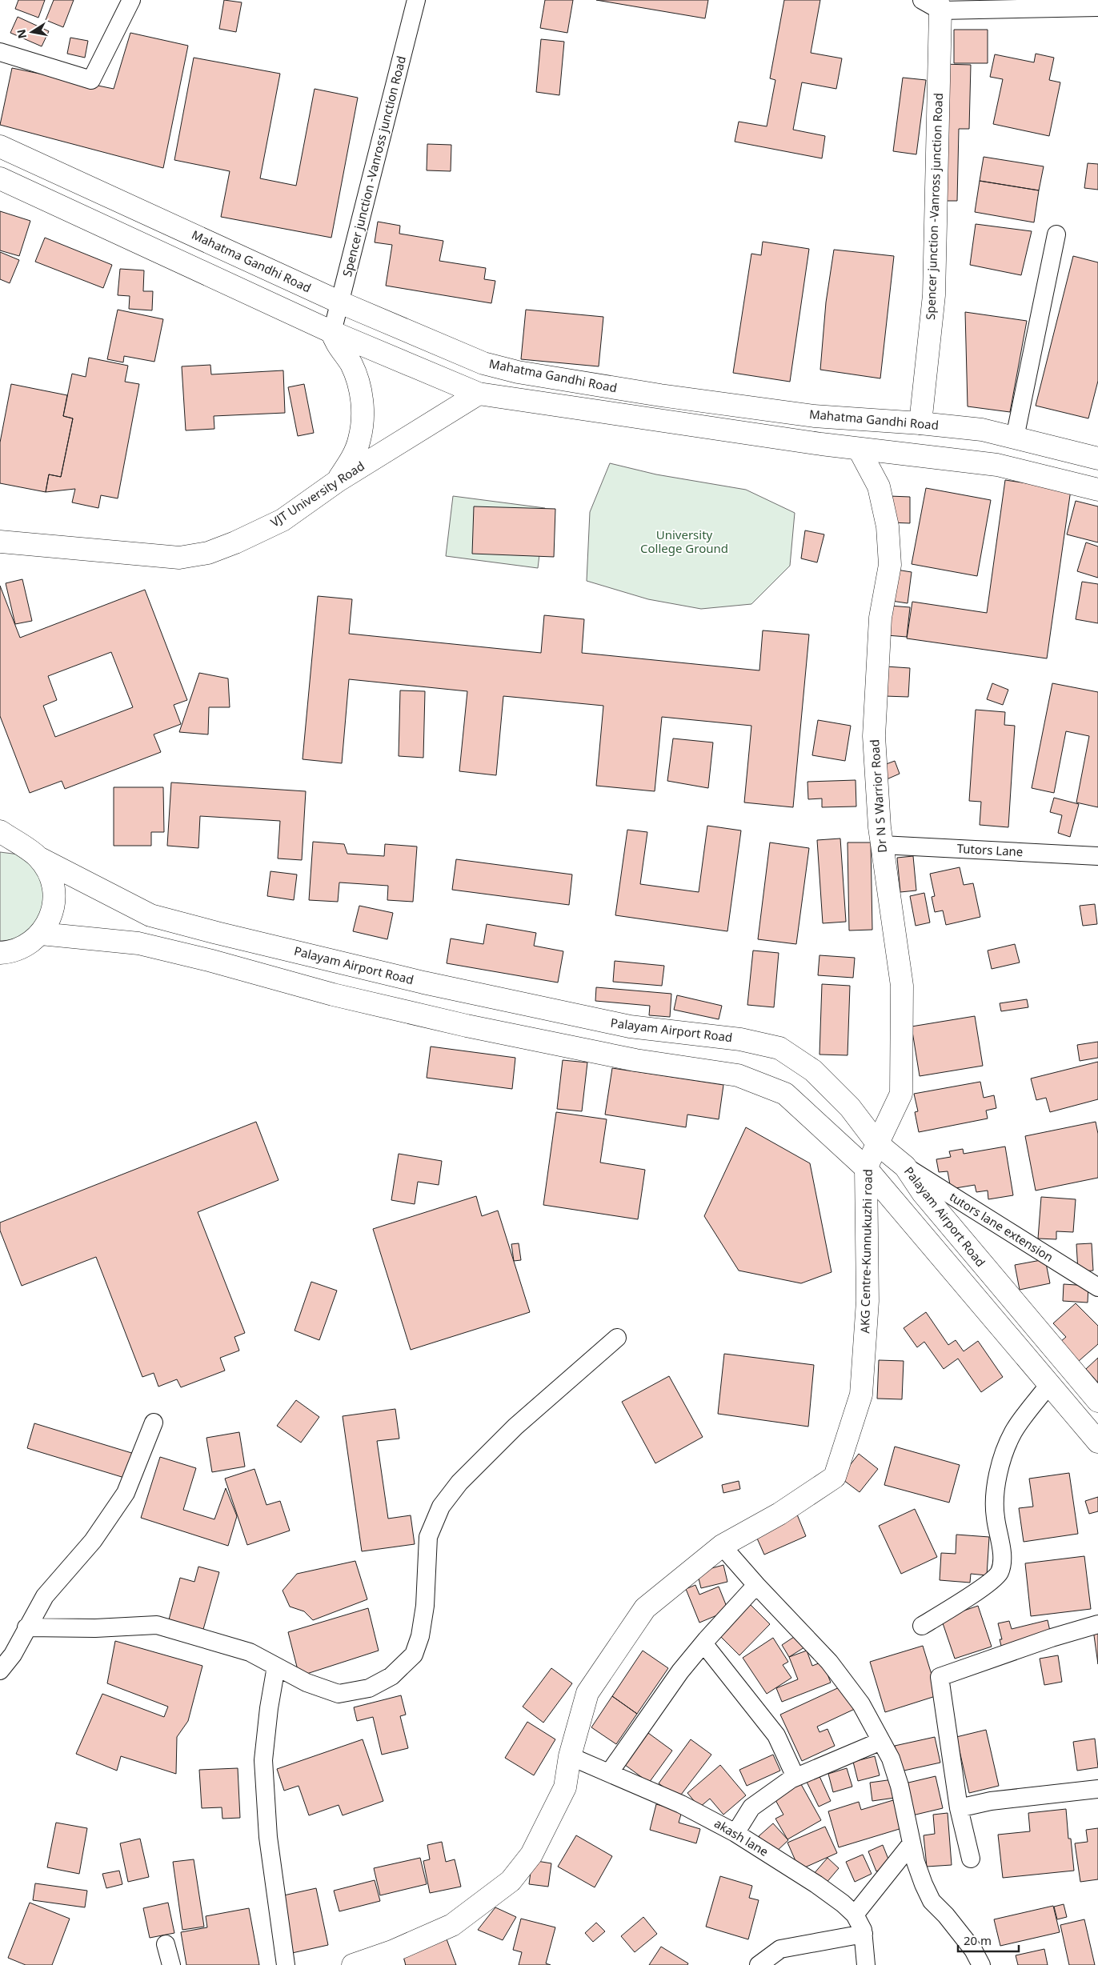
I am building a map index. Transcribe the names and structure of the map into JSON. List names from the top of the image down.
{
  "streets": {
    "main road": [
      "Spencer junction -Vanross junction Road",
      "Mahatma Gandhi Road",
      "VJT University Road",
      "Dr N S Warrior Road",
      "Palayam Airport Road",
      "AKG Centre-Kunnukuzhi road"
    ],
    "street": ["Tutors Lane", "tutors lane extension", "akash lane"]
  },
  "crossings": [
    ["Spencer junction -Vanross junction Road", "Mahatma Gandhi Road"],
    ["Mahatma Gandhi Road", "VJT University Road"],
    ["Mahatma Gandhi Road", "Dr N S Warrior Road"],
    ["Dr N S Warrior Road", "Tutors Lane"],
    ["Dr N S Warrior Road", "Palayam Airport Road"],
    ["Dr N S Warrior Road", "AKG Centre-Kunnukuzhi road"],
    ["Palayam Airport Road", "tutors lane extension"],
    ["Palayam Airport Road", "AKG Centre-Kunnukuzhi road"],
    ["AKG Centre-Kunnukuzhi road", "akash lane"]
  ],
  "parks": ["University College Ground"],
  "scale_bar": "20 m",
  "north": "left"
}
